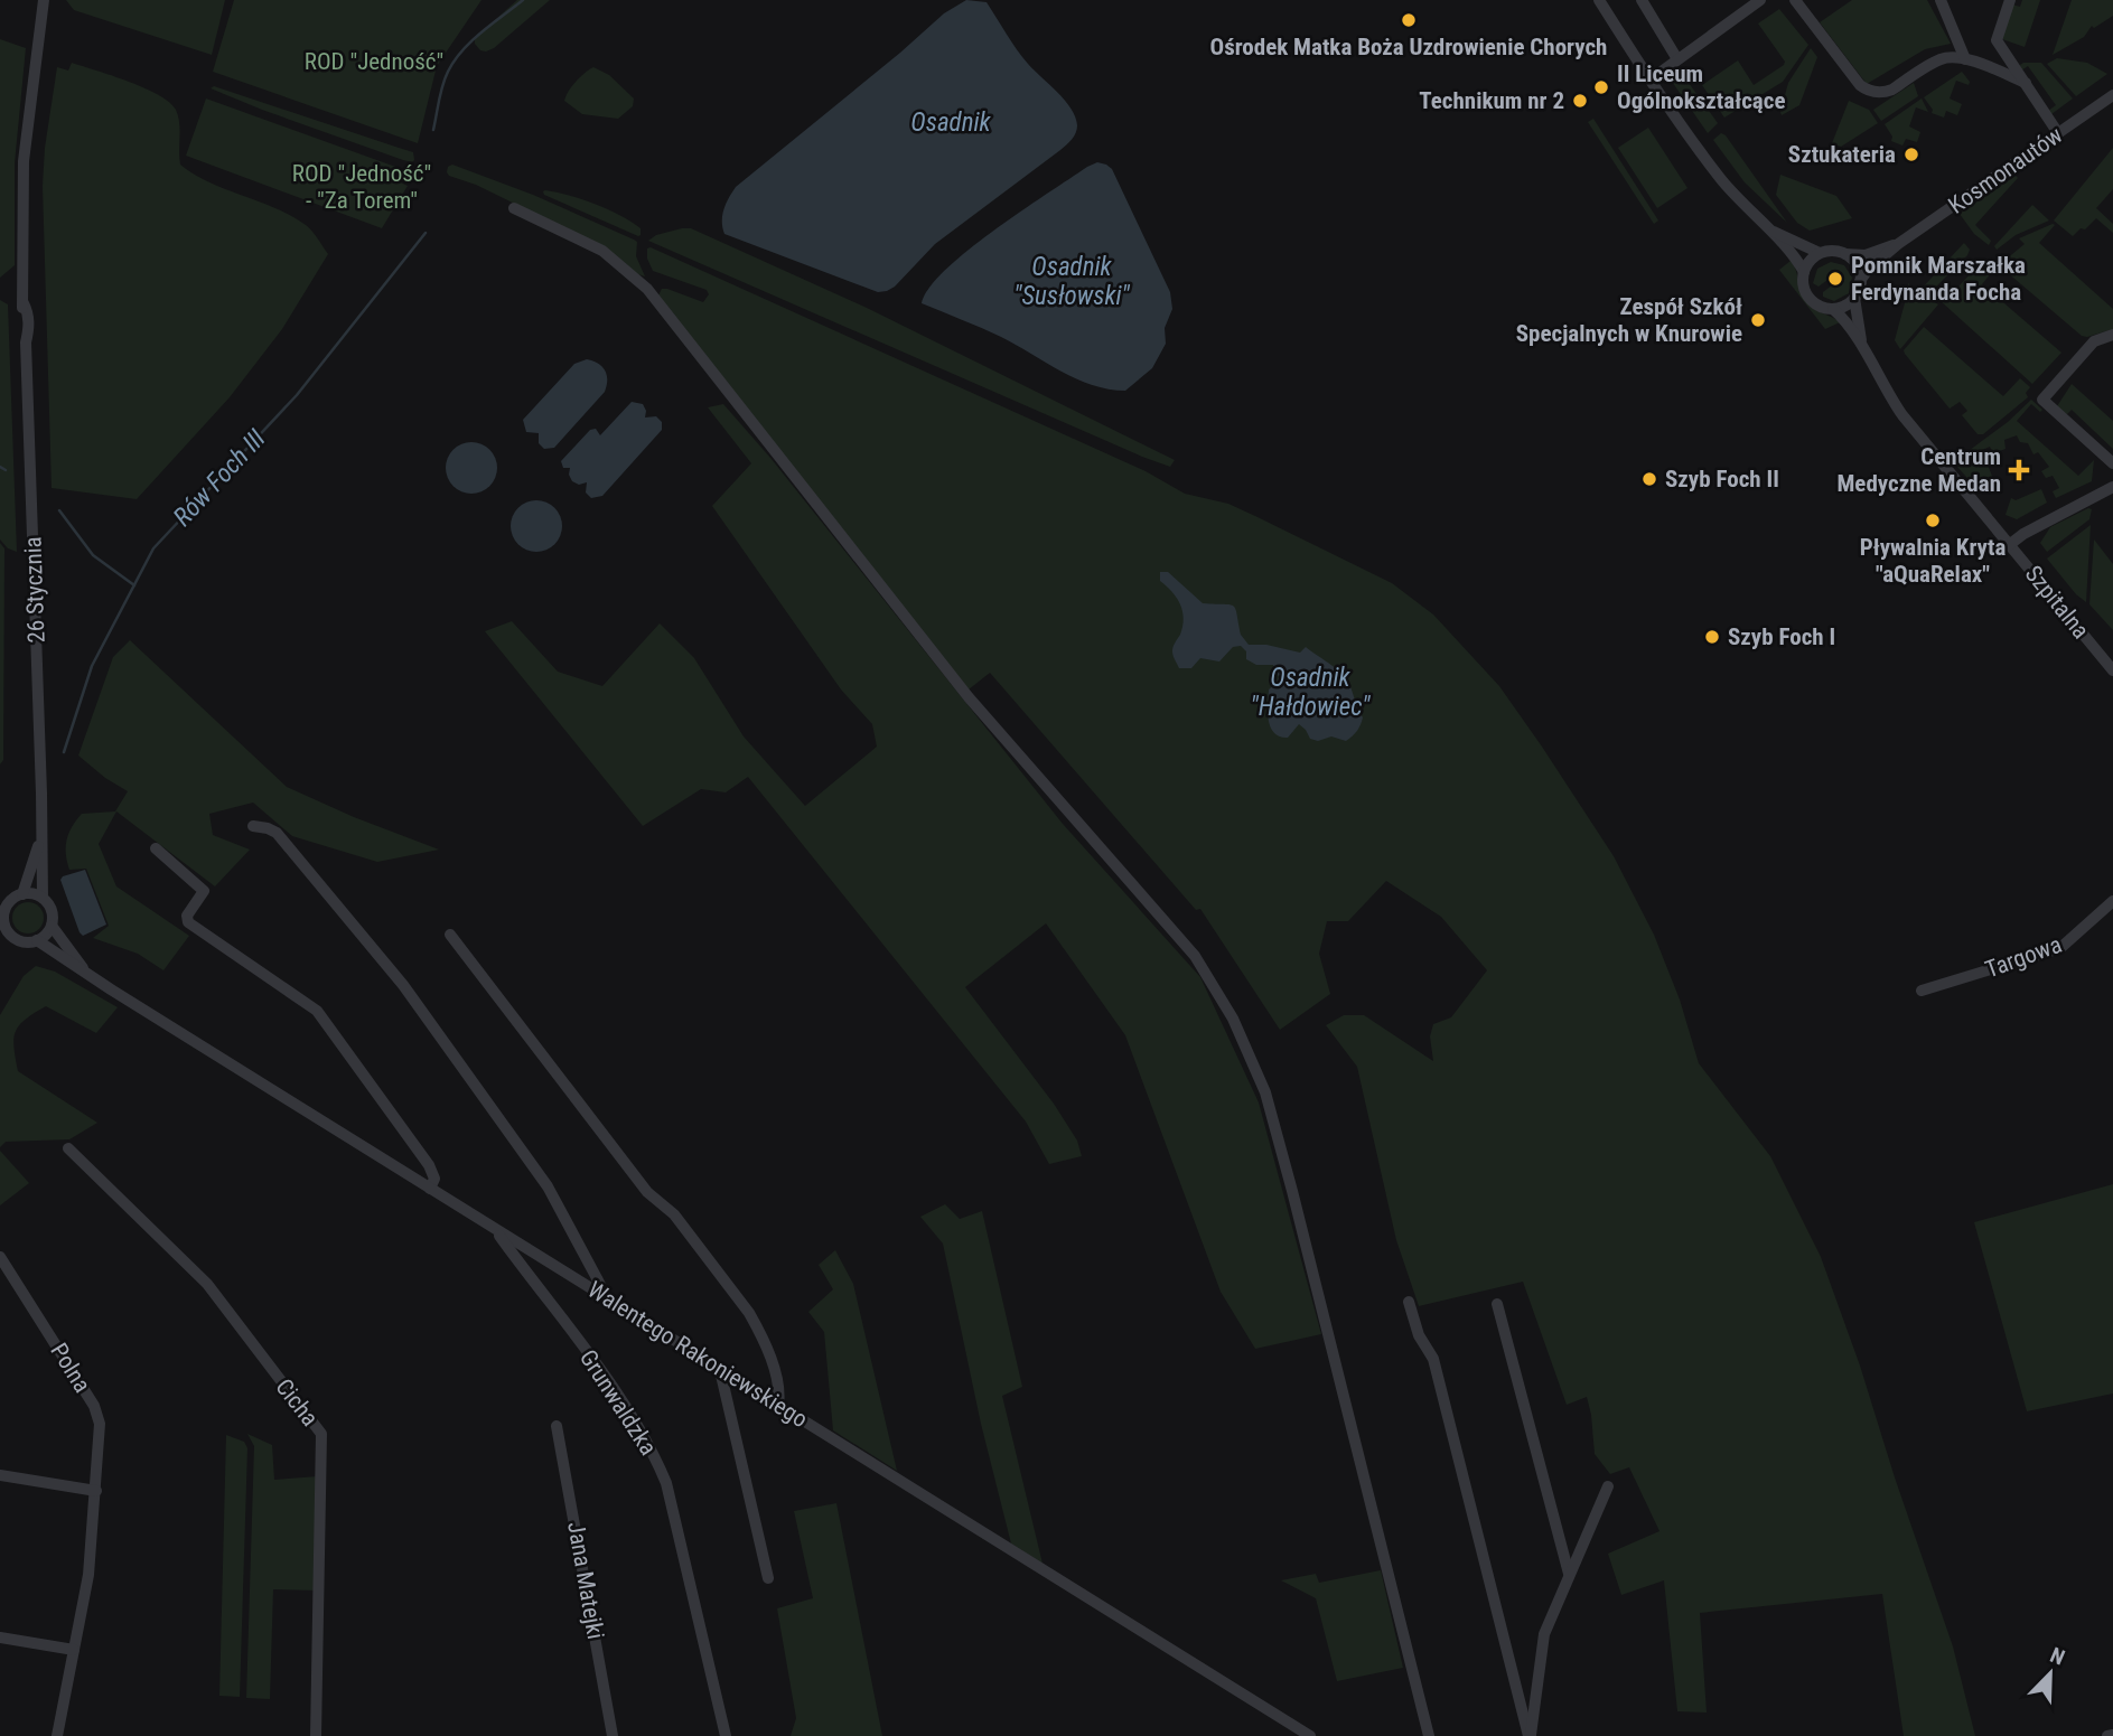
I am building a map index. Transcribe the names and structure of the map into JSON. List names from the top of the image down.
{
  "streets": {
    "street": [
      "Kosmonautów",
      "26 Stycznia",
      "Szpitalna",
      "Targowa",
      "Walentego Rakoniewskiego",
      "Polna",
      "Cicha",
      "Grunwaldzka",
      "Jana Matejki"
    ]
  },
  "crossings": [
    ["Kosmonautów", "Szpitalna"],
    ["26 Stycznia", "Walentego Rakoniewskiego"],
    ["Walentego Rakoniewskiego", "Grunwaldzka"]
  ],
  "water": [
    "Osadnik",
    "Osadnik \"Susłowski\"",
    "Rów Foch III",
    "Osadnik \"Hałdowiec\""
  ],
  "parks": ["ROD \"Jedność\"", "ROD \"Jedność\" - \"Za Torem\""],
  "places": {
    "other": [
      "Ośrodek Matka Boża Uzdrowienie Chorych",
      "II Liceum Ogólnokształcące",
      "Technikum nr 2",
      "Sztukateria",
      "Pomnik Marszałka Ferdynanda Focha",
      "Zespół Szkół Specjalnych w Knurowie",
      "Szyb Foch II",
      "Pływalnia Kryta \"aQuaRelax\"",
      "Szyb Foch I"
    ],
    "health": ["Centrum Medyczne Medan"]
  },
  "north": "top right"
}
